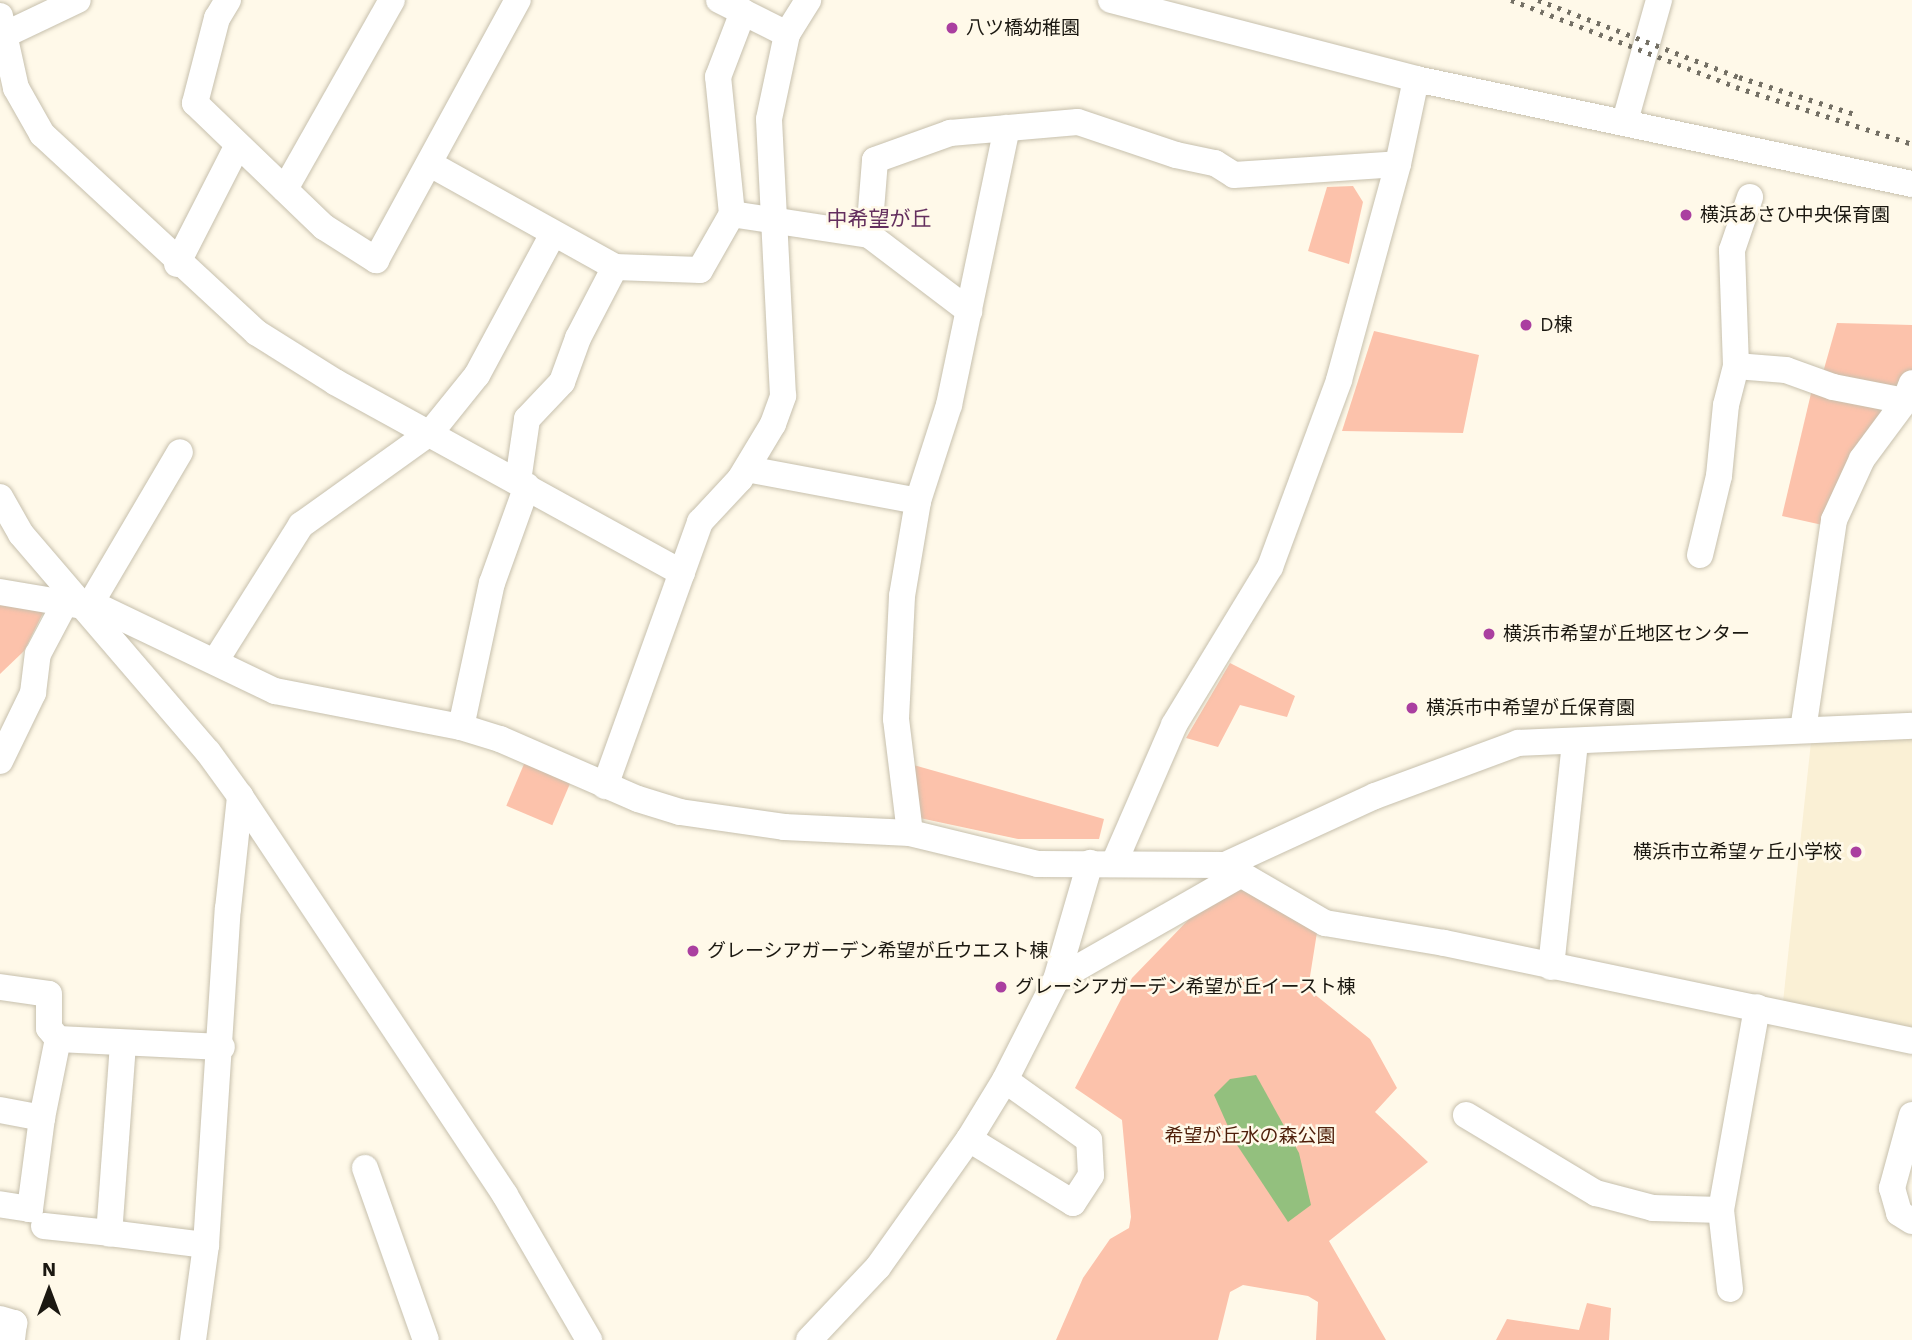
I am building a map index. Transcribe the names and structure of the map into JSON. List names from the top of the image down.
{
  "districts": ["中希望が丘"],
  "parks": ["希望が丘水の森公園"],
  "places": [
    "八ツ橋幼稚園",
    "横浜あさひ中央保育園",
    "D棟",
    "横浜市希望が丘地区センター",
    "横浜市中希望が丘保育園",
    "横浜市立希望ヶ丘小学校",
    "グレーシアガーデン希望が丘ウエスト棟",
    "グレーシアガーデン希望が丘イースト棟"
  ],
  "north": "top"
}
